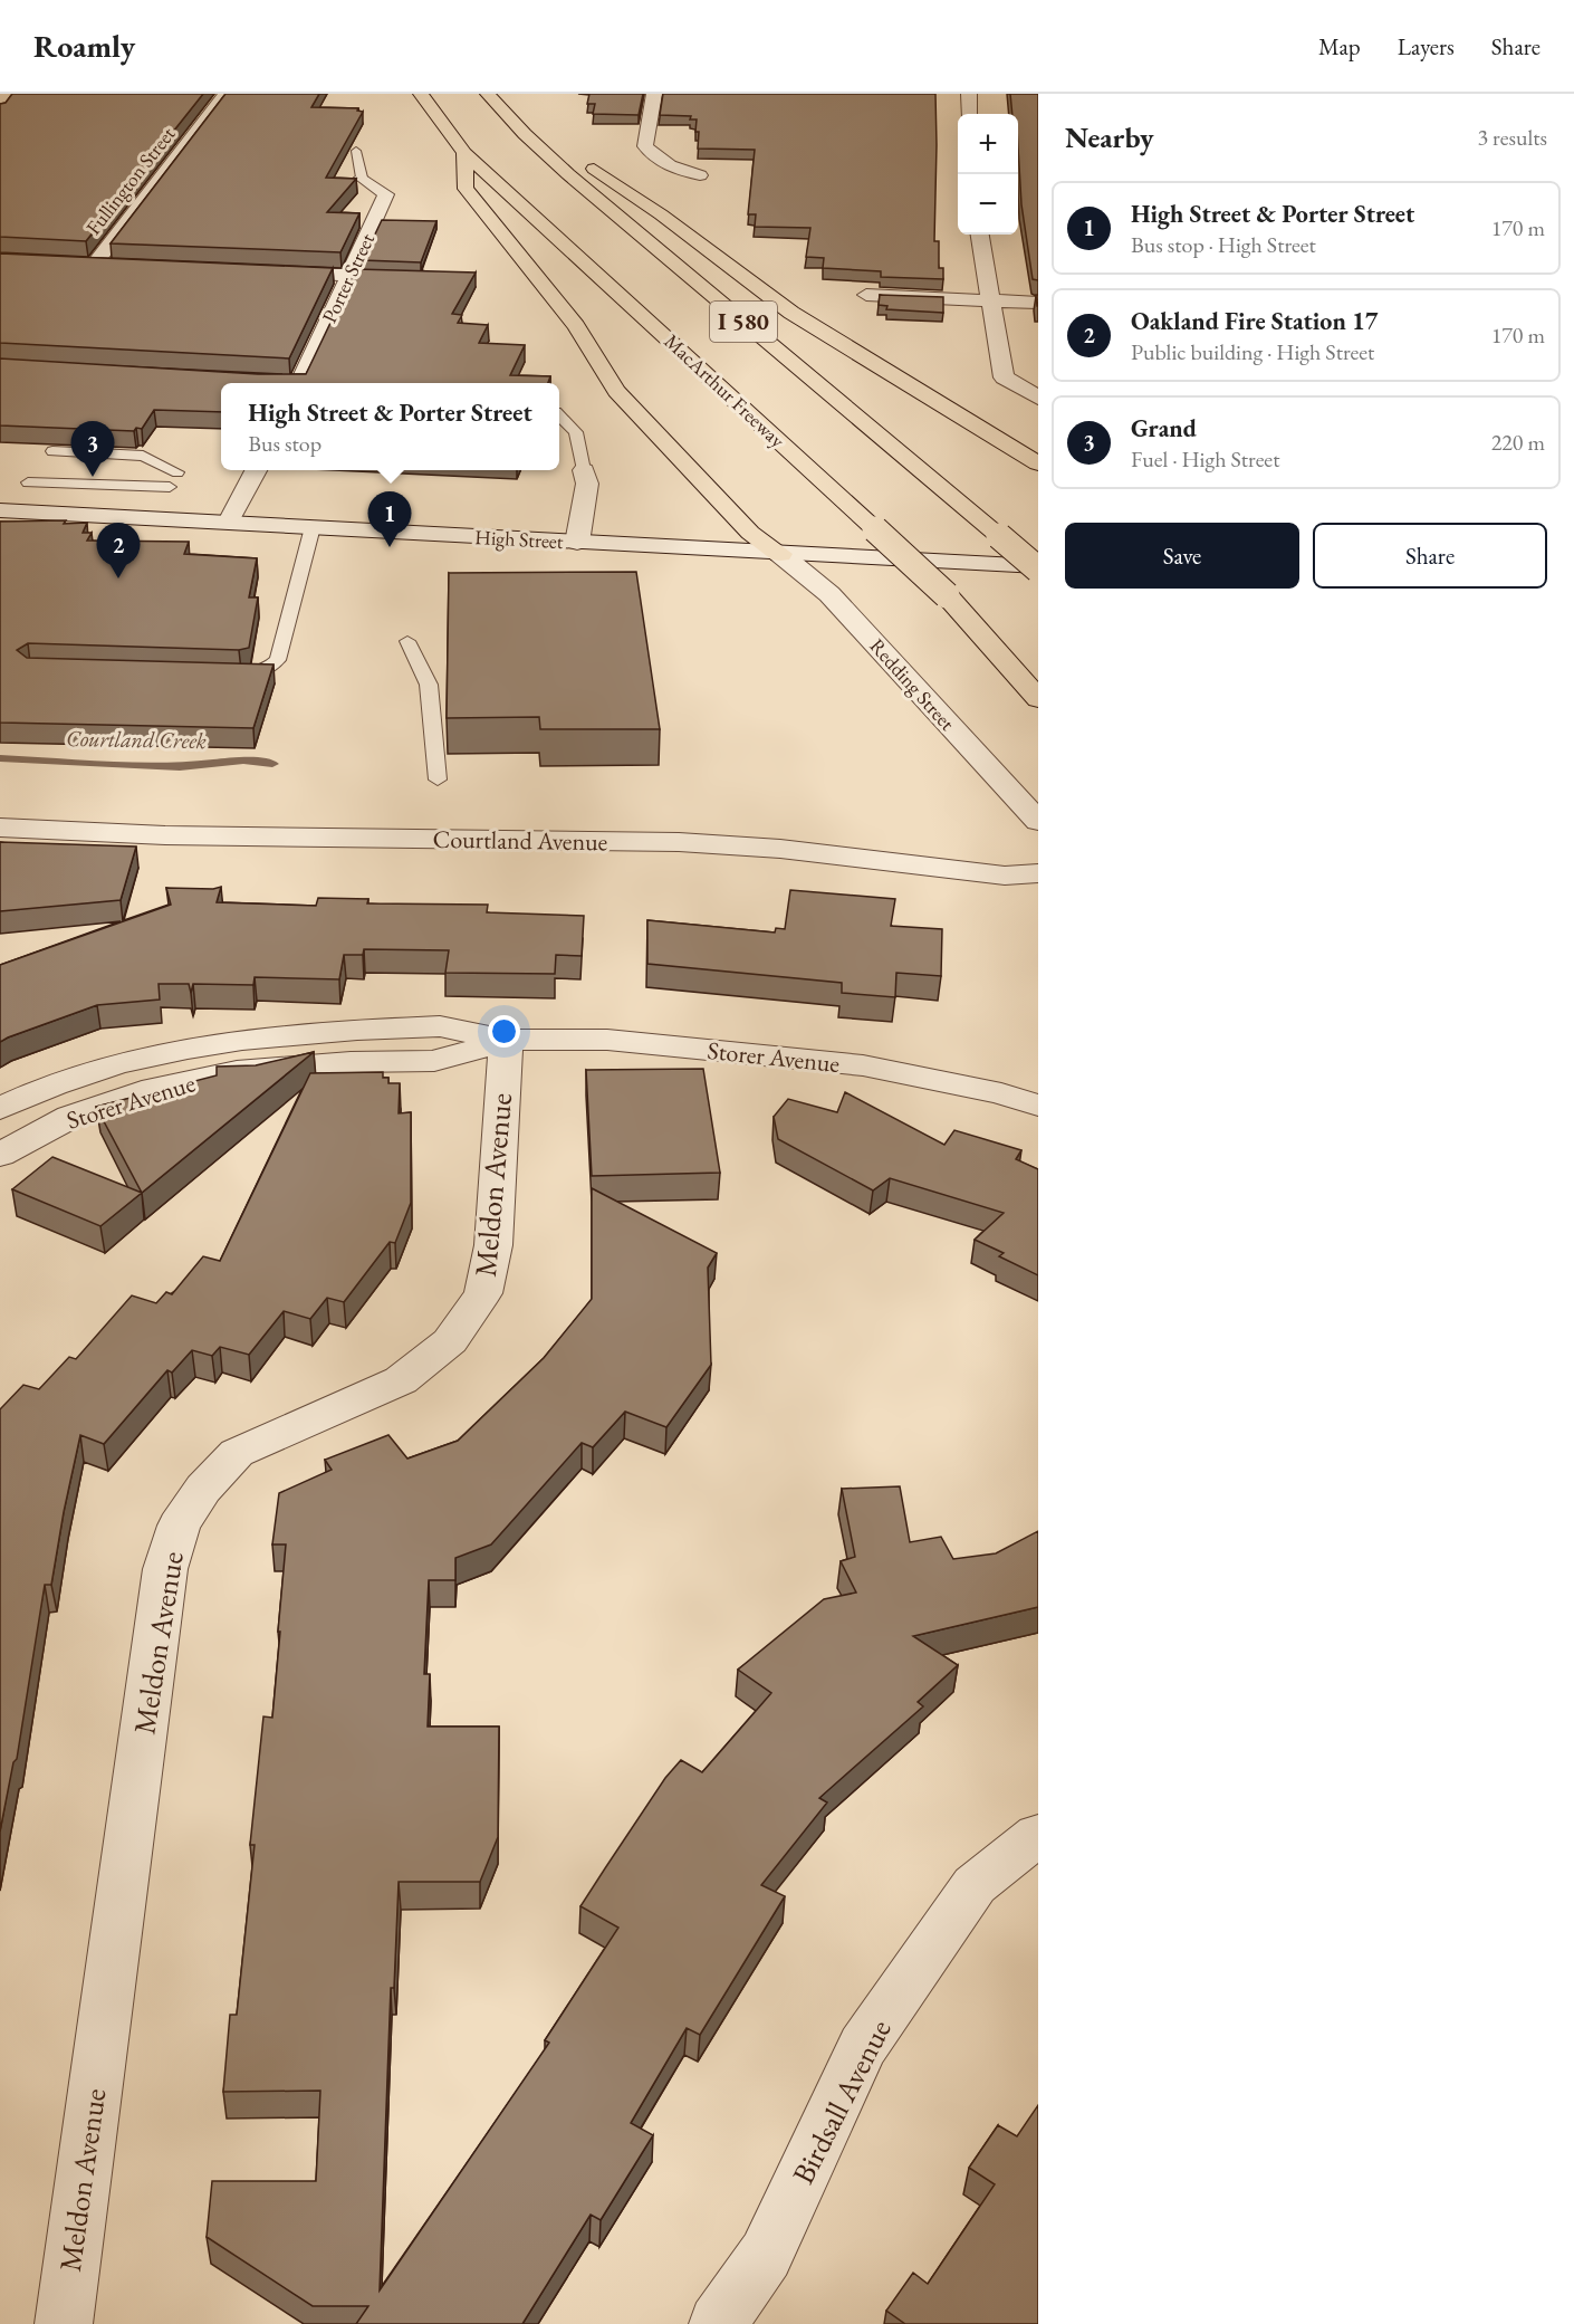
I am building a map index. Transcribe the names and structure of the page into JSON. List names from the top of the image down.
{
  "streets": {
    "highway": ["I 580", "MacArthur Freeway"],
    "street": [
      "Fullington Street",
      "Porter Street",
      "High Street",
      "Redding Street",
      "Courtland Avenue",
      "Storer Avenue",
      "Meldon Avenue",
      "Birdsall Avenue"
    ]
  },
  "crossings": [
    ["I 580", "High Street"],
    ["High Street", "Redding Street"],
    ["Storer Avenue", "Meldon Avenue"]
  ],
  "water": ["Courtland Creek"],
  "page": {
    "header": "Roamly",
    "nav": ["Map", "Layers", "Share"],
    "heading": ["Nearby", "3 results"],
    "map_buttons": ["+", "−"],
    "list": [
      {
        "mark": "1",
        "name": "High Street & Porter Street",
        "note": "Bus stop · High Street",
        "value": "170 m"
      },
      {
        "mark": "2",
        "name": "Oakland Fire Station 17",
        "note": "Public building · High Street",
        "value": "170 m"
      },
      {
        "mark": "3",
        "name": "Grand",
        "note": "Fuel · High Street",
        "value": "220 m"
      }
    ],
    "popup": ["High Street & Porter Street", "Bus stop"],
    "pins": ["3", "1", "2"],
    "buttons": ["Save", "Share"]
  }
}
